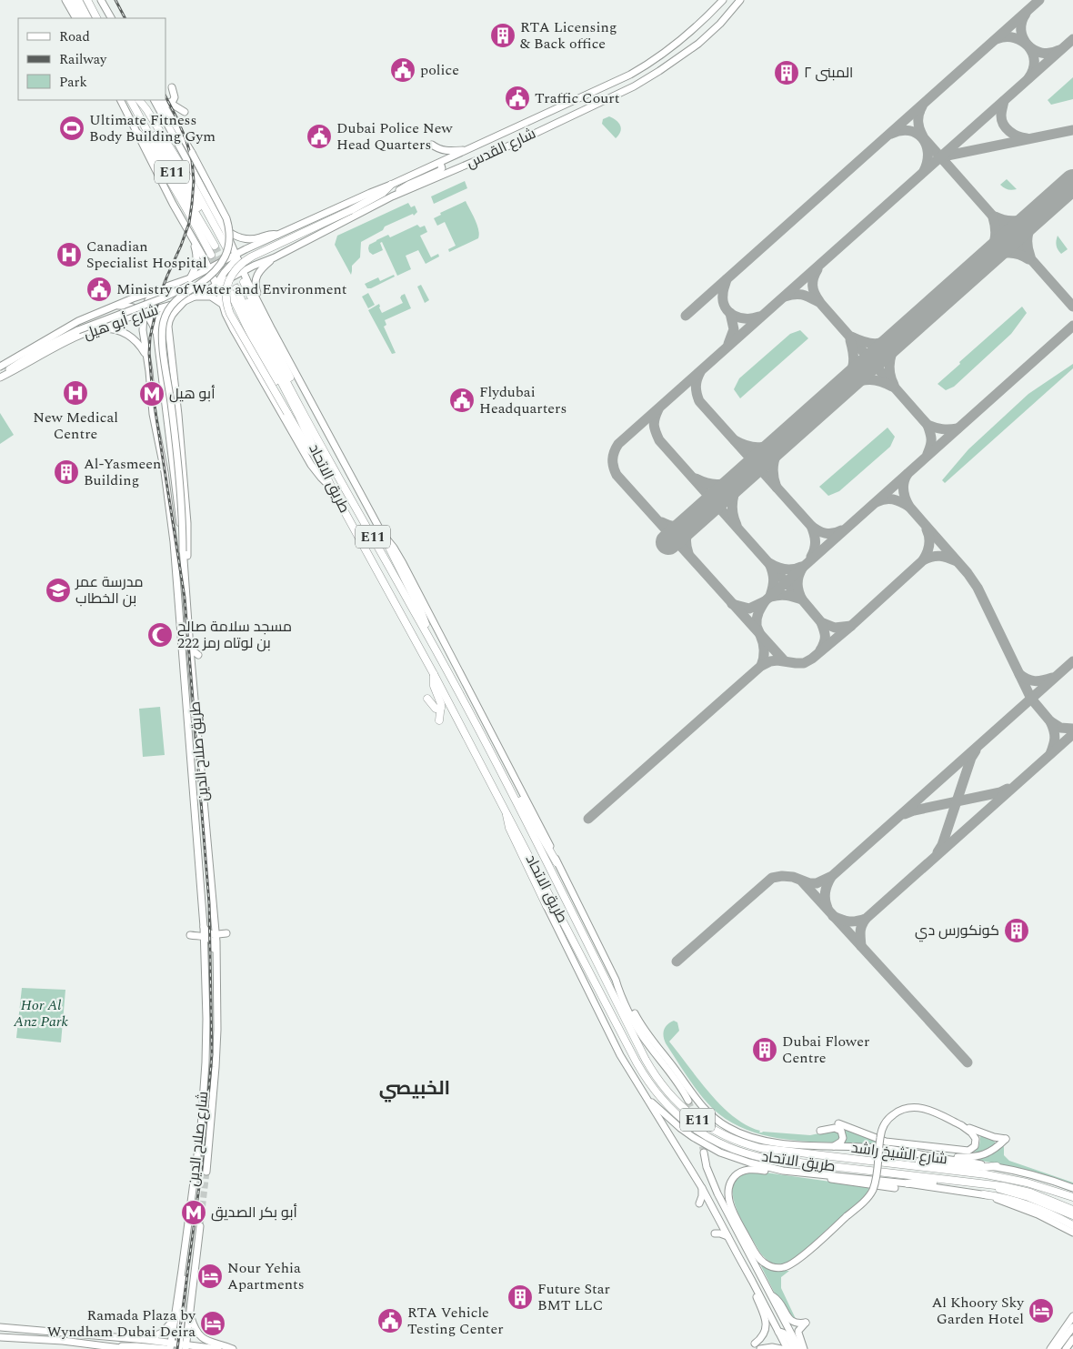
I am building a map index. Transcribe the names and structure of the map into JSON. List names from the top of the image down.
{
  "streets": {
    "highway": ["E11", "طريق الاتحاد"],
    "main road": [
      "شارع القدس",
      "شارع أبو هيل",
      "طريق صلاح الدين",
      "شارع صلاح الدين",
      "شارع الشيخ راشد"
    ]
  },
  "crossings": [
    ["شارع القدس", "شارع أبو هيل"],
    ["شارع القدس", "طريق الاتحاد"],
    ["E11", "شارع أبو هيل"],
    ["شارع أبو هيل", "طريق الاتحاد"],
    ["شارع أبو هيل", "طريق صلاح الدين"],
    ["طريق الاتحاد", "شارع الشيخ راشد"],
    ["طريق صلاح الدين", "شارع صلاح الدين"]
  ],
  "districts": ["الخبيصي"],
  "parks": ["Hor Al Anz Park"],
  "places": {
    "building": [
      "RTA Licensing & Back office",
      "المبنى ٢",
      "Al-Yasmeen Building",
      "كونكورس دي",
      "Dubai Flower Centre",
      "Future Star BMT LLC"
    ],
    "public building": [
      "police",
      "Traffic Court",
      "Dubai Police New Head Quarters",
      "Ministry of Water and Environment",
      "Flydubai Headquarters",
      "RTA Vehicle Testing Center"
    ],
    "sports": ["Ultimate Fitness Body Building Gym"],
    "hospital": ["Canadian Specialist Hospital", "New Medical Centre"],
    "metro station": ["أبو هيل", "أبو بكر الصديق"],
    "school or university": ["مدرسة عمر بن الخطاب"],
    "mosque": ["مسجد سلامة صالح بن لوتاه رمز 222"],
    "hotel": ["Nour Yehia Apartments", "Al Khoory Sky Garden Hotel", "Ramada Plaza by Wyndham Dubai Deira"]
  },
  "legend": ["Road", "Railway", "Park"]
}
